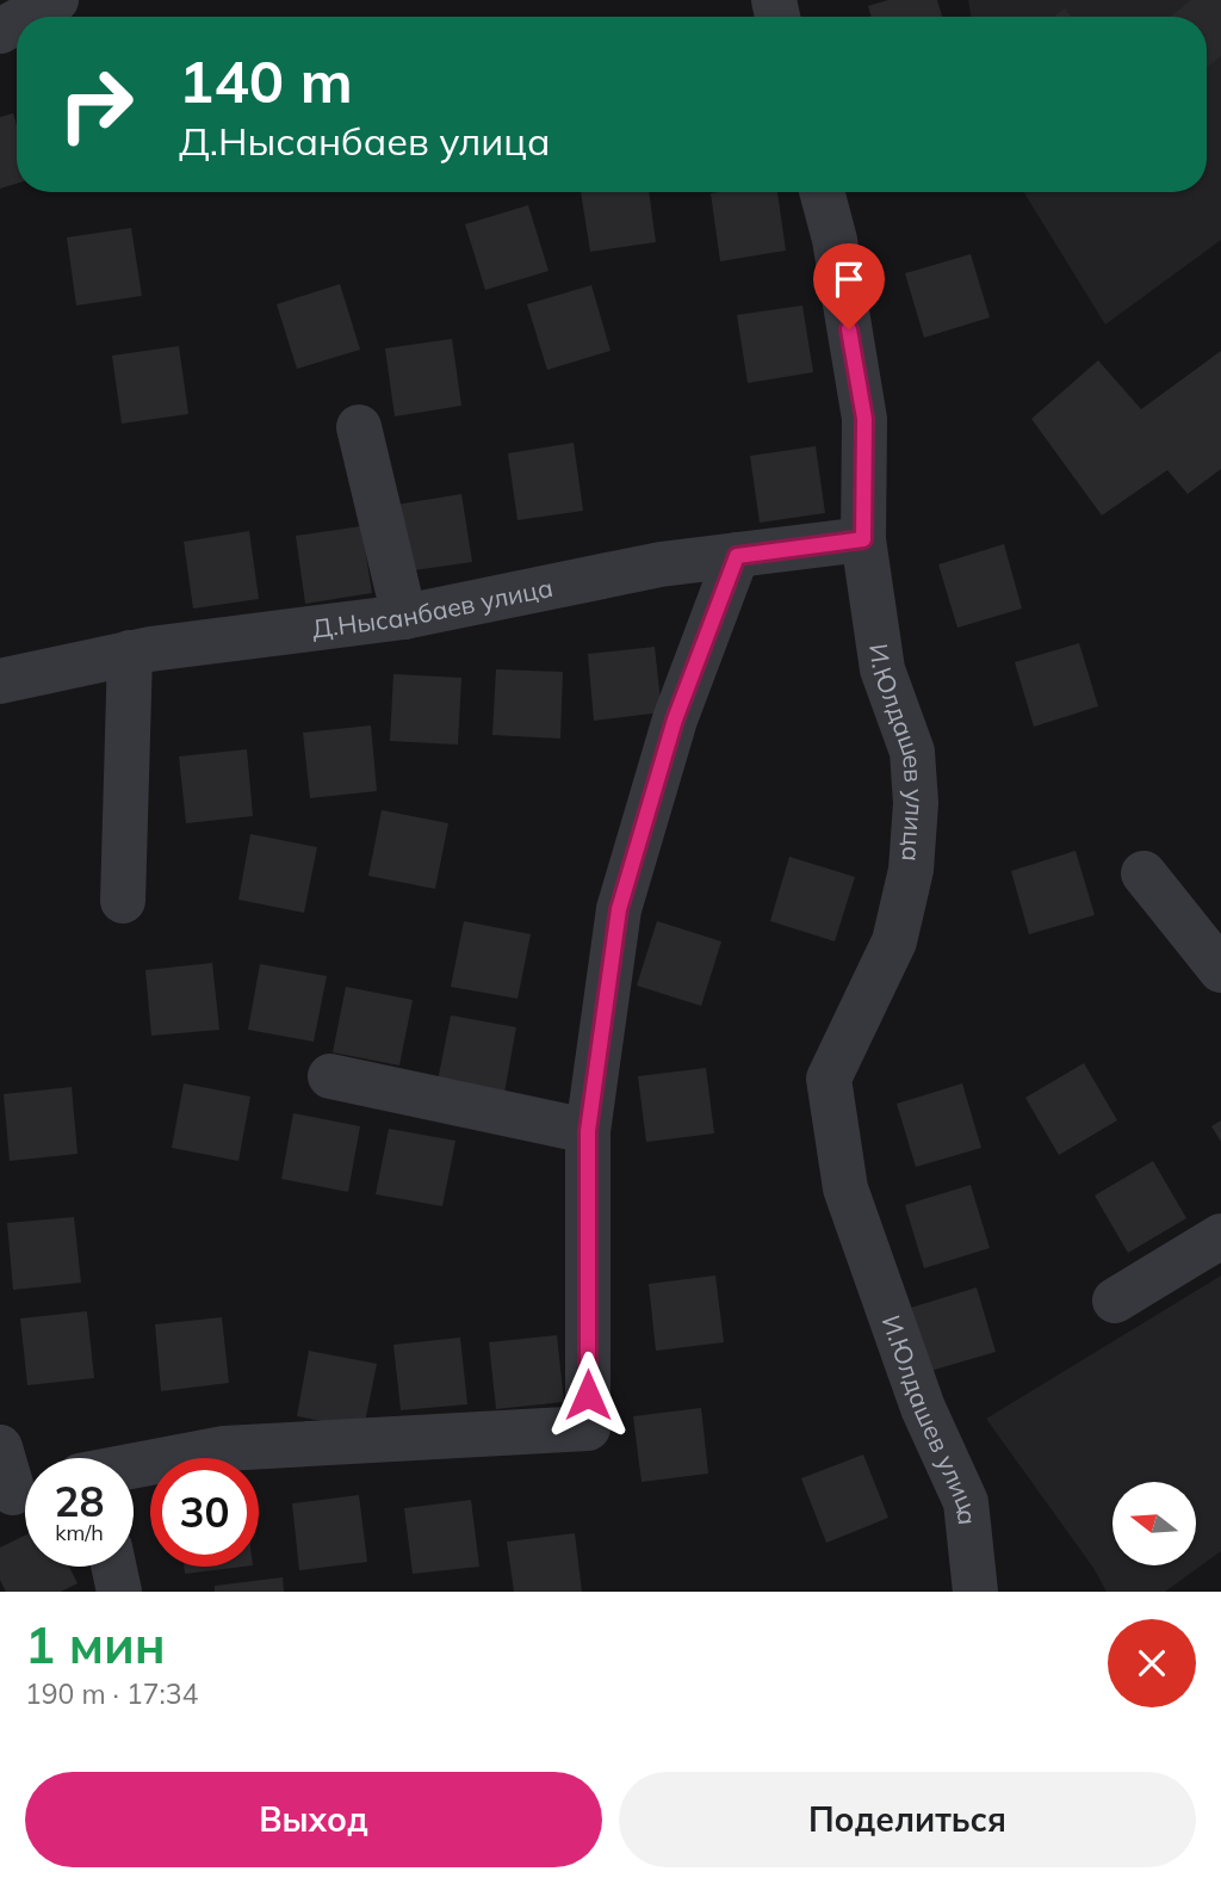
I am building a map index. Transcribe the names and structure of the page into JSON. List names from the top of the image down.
{
  "streets": {
    "street": ["Д.Нысанбаев улица", "И.Юлдашев улица"]
  },
  "crossings": [
    ["Д.Нысанбаев улица", "И.Юлдашев улица"]
  ],
  "north": "left",
  "page": {
    "turn": ["140 m", "Д.Нысанбаев улица"],
    "speed": "28 km/h",
    "limit": "30",
    "heading": ["1 мин", "190 m · 17:34"],
    "buttons": ["Выход", "Поделиться"]
  }
}
